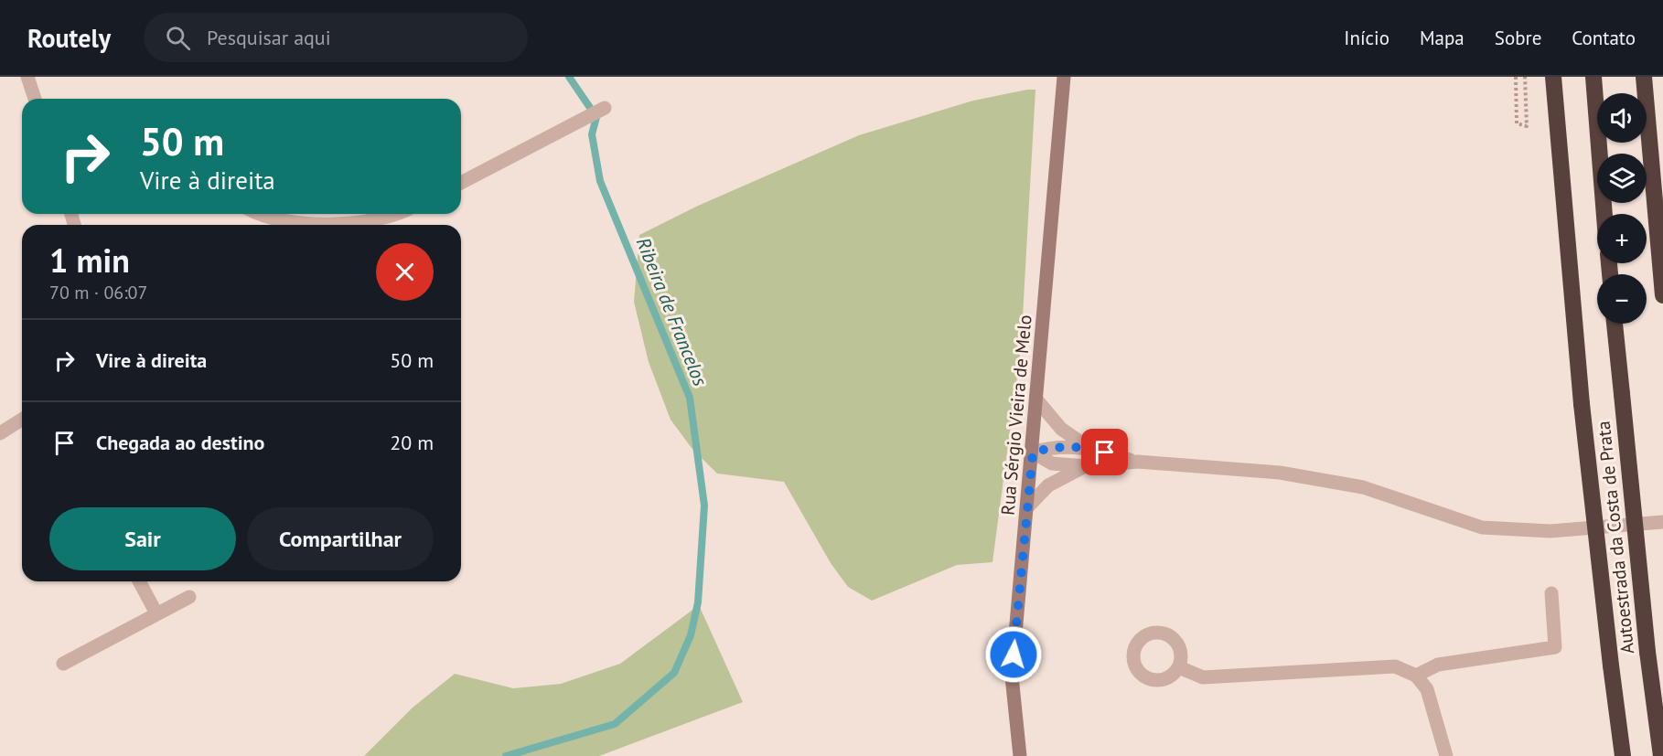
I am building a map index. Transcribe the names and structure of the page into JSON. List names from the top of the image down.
{
  "streets": {
    "highway": ["Autoestrada da Costa de Prata"],
    "main road": ["Rua Sérgio Vieira de Melo"]
  },
  "water": ["Ribeira de Francelos"],
  "page": {
    "header": "Routely",
    "search": "Pesquisar aqui",
    "nav": [
      "Início",
      "Mapa",
      "Sobre",
      "Contato"
    ],
    "map_buttons": ["+", "−"],
    "turn": ["50 m", "Vire à direita"],
    "heading": ["1 min", "70 m · 06:07"],
    "list": [
      {
        "name": "Vire à direita",
        "value": "50 m"
      },
      {
        "name": "Chegada ao destino",
        "value": "20 m"
      }
    ],
    "buttons": ["Sair", "Compartilhar"]
  }
}
